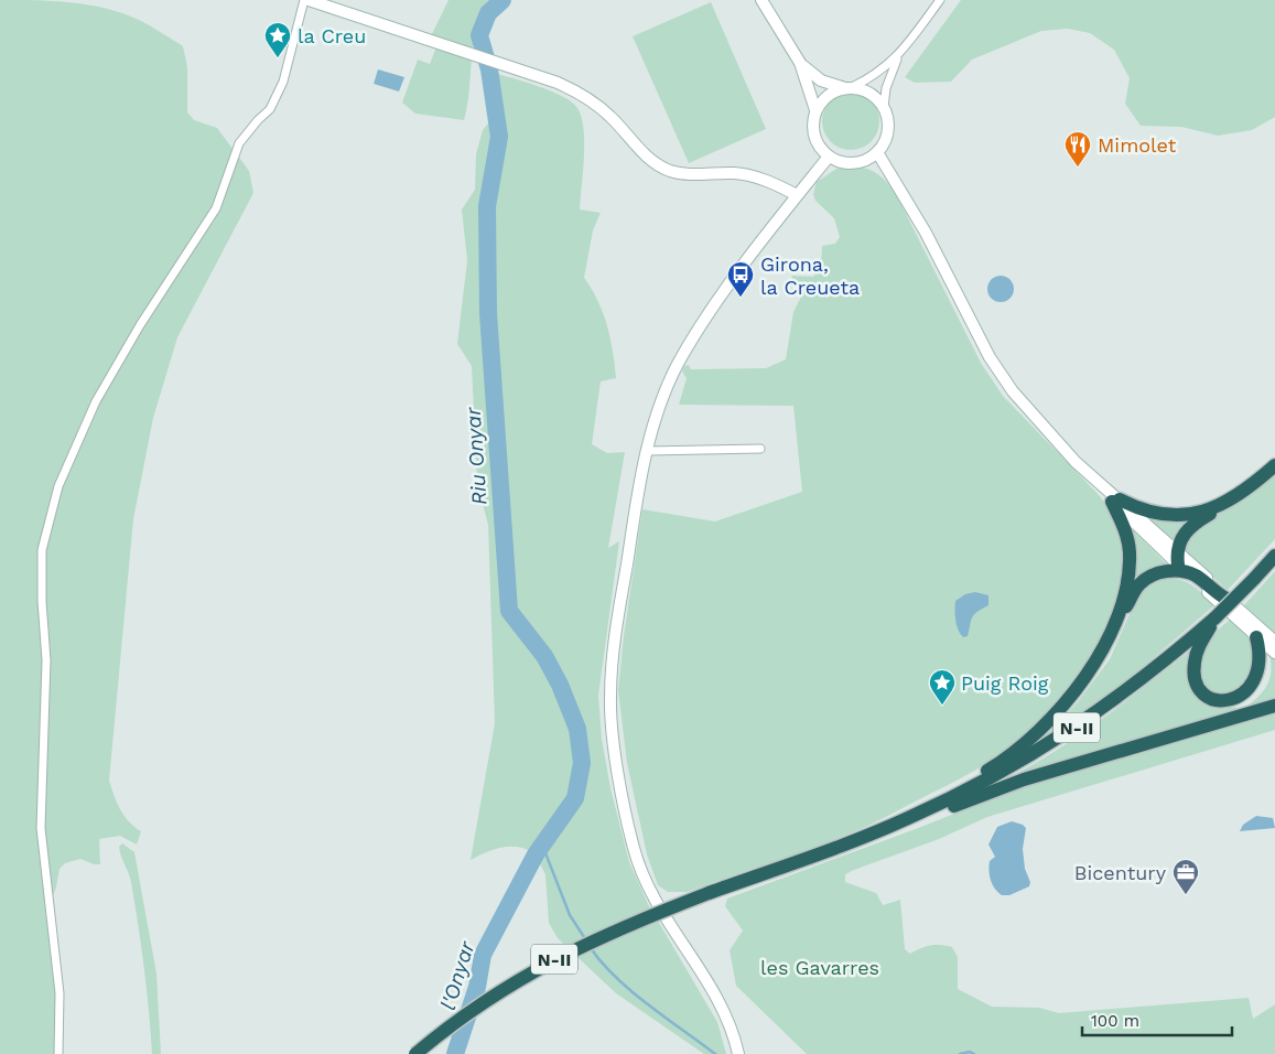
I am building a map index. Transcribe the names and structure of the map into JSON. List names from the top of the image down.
{
  "streets": {
    "highway": ["N-II"]
  },
  "water": ["Riu Onyar", "l'Onyar"],
  "parks": ["les Gavarres"],
  "places": {
    "place": ["la Creu", "Puig Roig"],
    "restaurant": ["Mimolet"],
    "bus stop": ["Girona, la Creueta"],
    "office": ["Bicentury"]
  },
  "scale_bar": "100 m"
}
